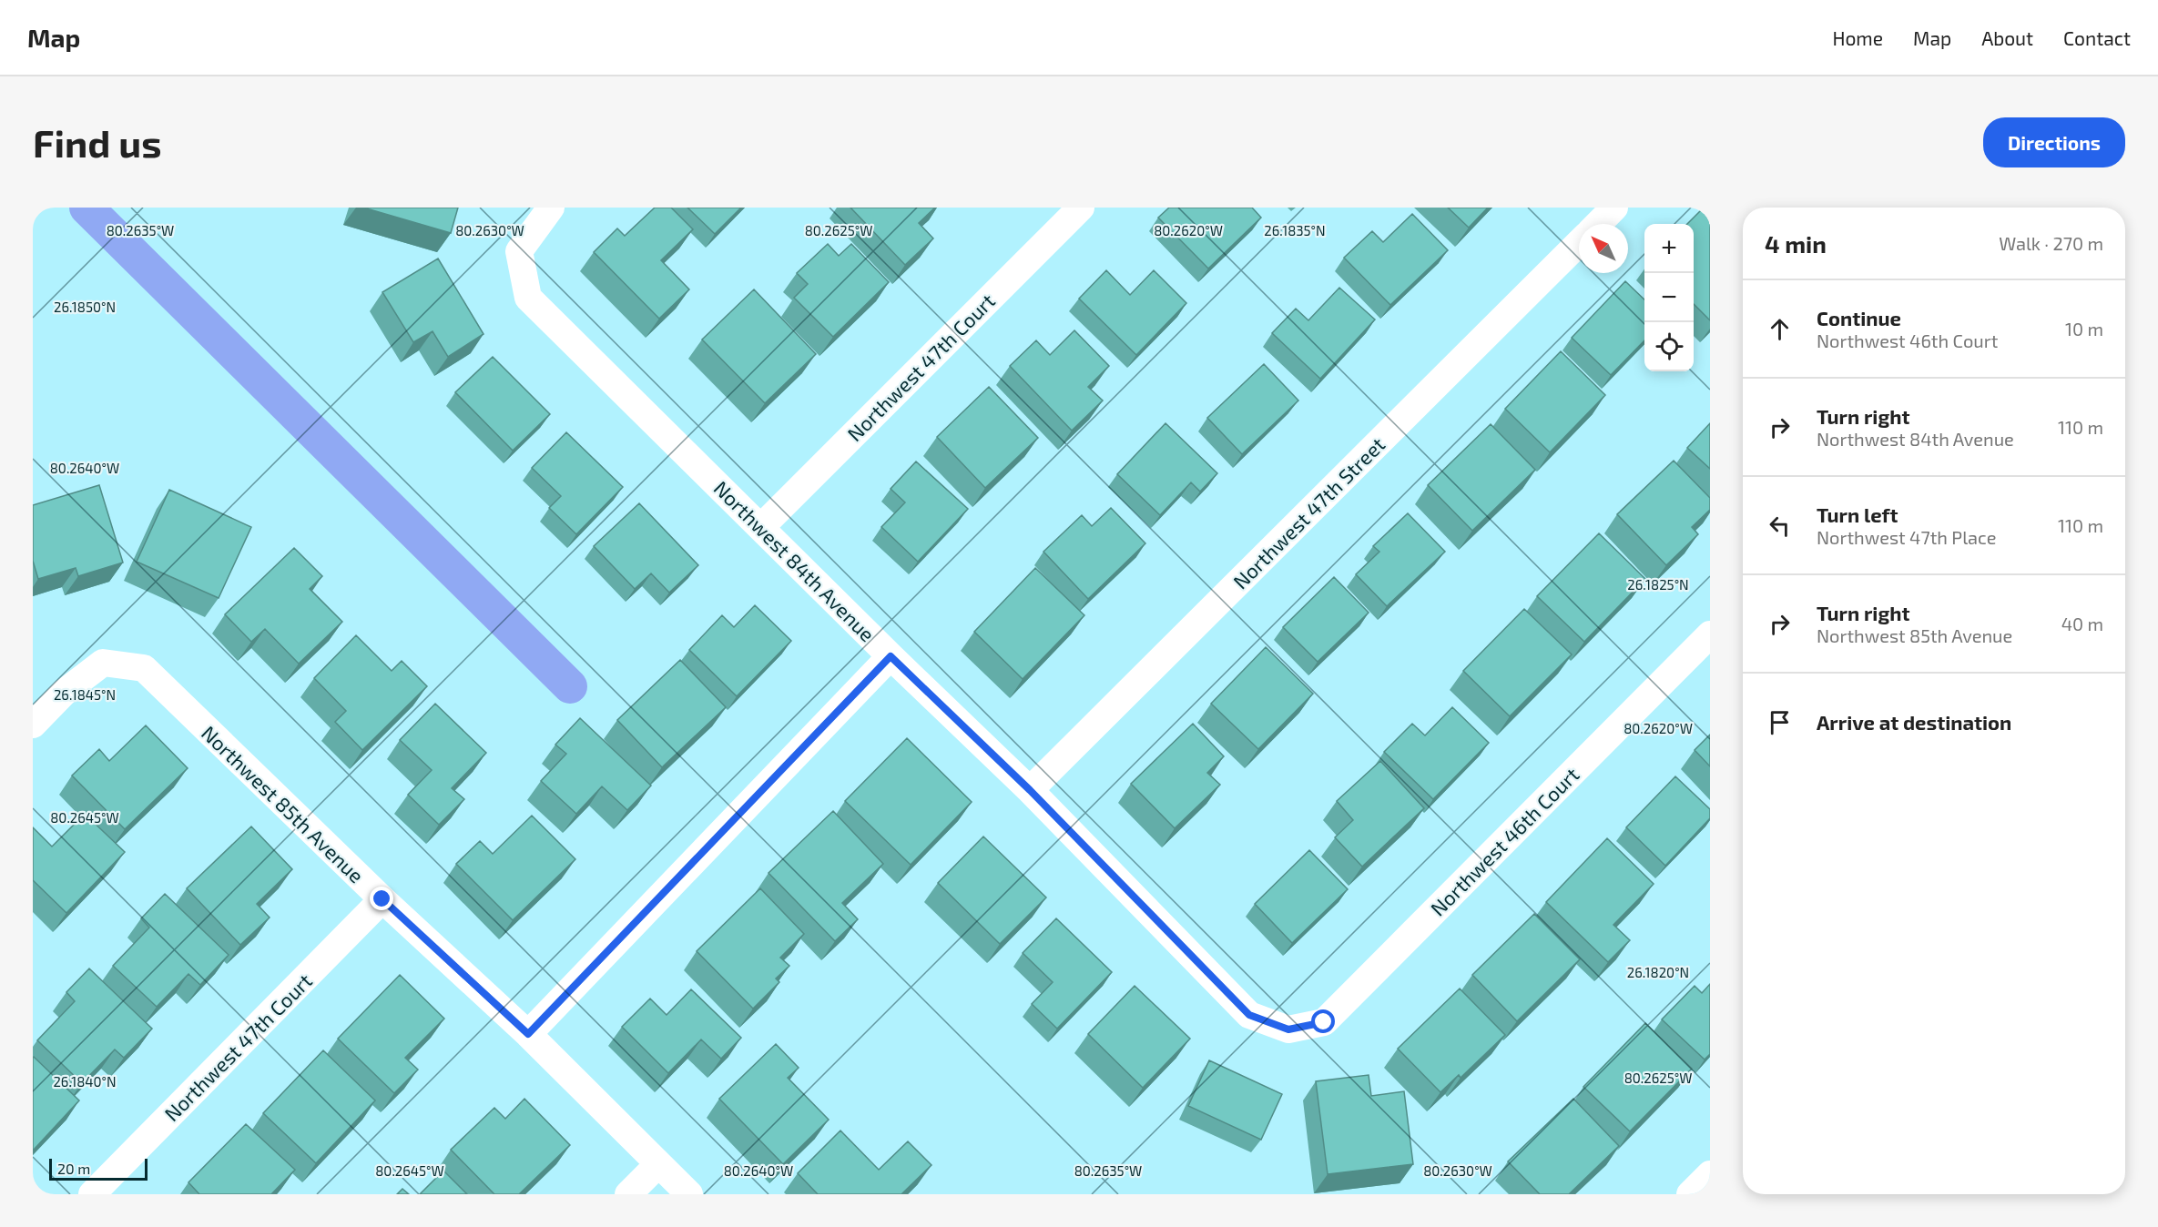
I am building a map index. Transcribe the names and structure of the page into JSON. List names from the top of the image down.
{
  "streets": {
    "street": [
      "Northwest 47th Court",
      "Northwest 47th Street",
      "Northwest 84th Avenue",
      "Northwest 85th Avenue",
      "Northwest 46th Court"
    ]
  },
  "crossings": [
    ["Northwest 47th Court", "Northwest 84th Avenue"],
    ["Northwest 47th Court", "Northwest 85th Avenue"],
    ["Northwest 47th Street", "Northwest 84th Avenue"],
    ["Northwest 84th Avenue", "Northwest 46th Court"]
  ],
  "scale_bar": "20 m",
  "north": "top left",
  "page": {
    "header": "Map",
    "nav": [
      "Home",
      "Map",
      "About",
      "Contact"
    ],
    "buttons": "Directions",
    "title": "Find us",
    "heading": ["4 min", "Walk · 270 m"],
    "map_buttons": ["+", "−"],
    "list": [
      ["Continue", "Northwest 46th Court", "10 m"],
      ["Turn right", "Northwest 84th Avenue", "110 m"],
      ["Turn left", "Northwest 47th Place", "110 m"],
      ["Turn right", "Northwest 85th Avenue", "40 m"],
      "Arrive at destination"
    ],
    "scale": "20 m"
  },
  "coordinates": [
    "80.2635°W",
    "80.2630°W",
    "80.2625°W",
    "80.2620°W",
    "26.1835°N",
    "26.1850°N",
    "80.2640°W",
    "26.1825°N",
    "26.1845°N",
    "80.2645°W",
    "26.1820°N",
    "26.1840°N"
  ]
}
